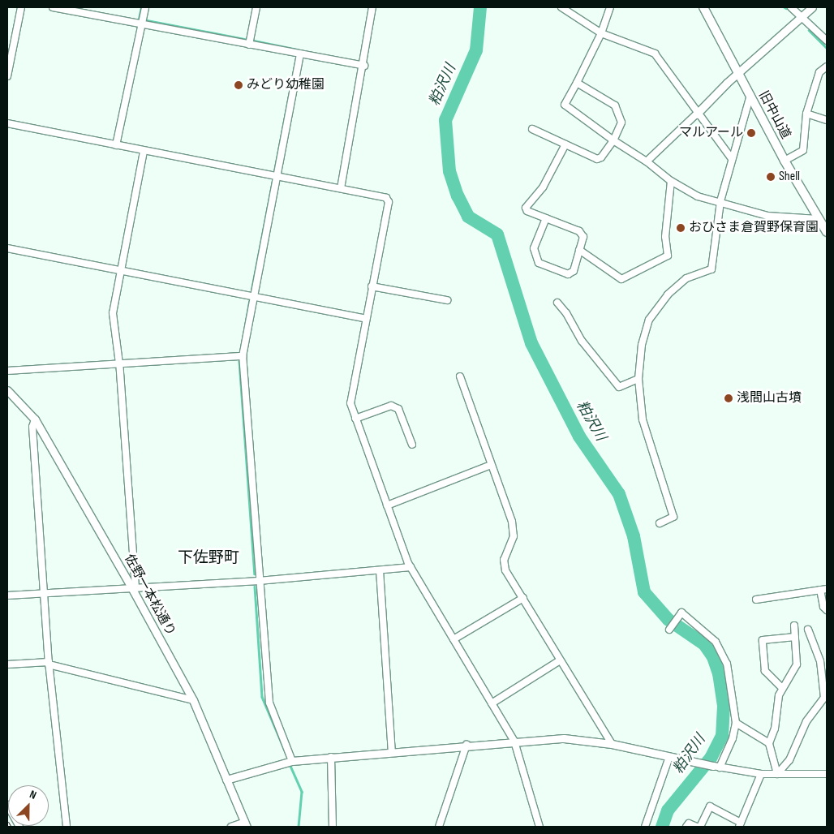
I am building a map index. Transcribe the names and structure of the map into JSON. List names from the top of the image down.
{
  "streets": {
    "main road": ["旧中山道"],
    "street": ["佐野一本松通り"]
  },
  "districts": ["下佐野町"],
  "water": ["粕沢川"],
  "places": [
    "みどり幼稚園",
    "マルアール",
    "Shell",
    "おひさま倉賀野保育園",
    "浅間山古墳"
  ],
  "north": "top right"
}
